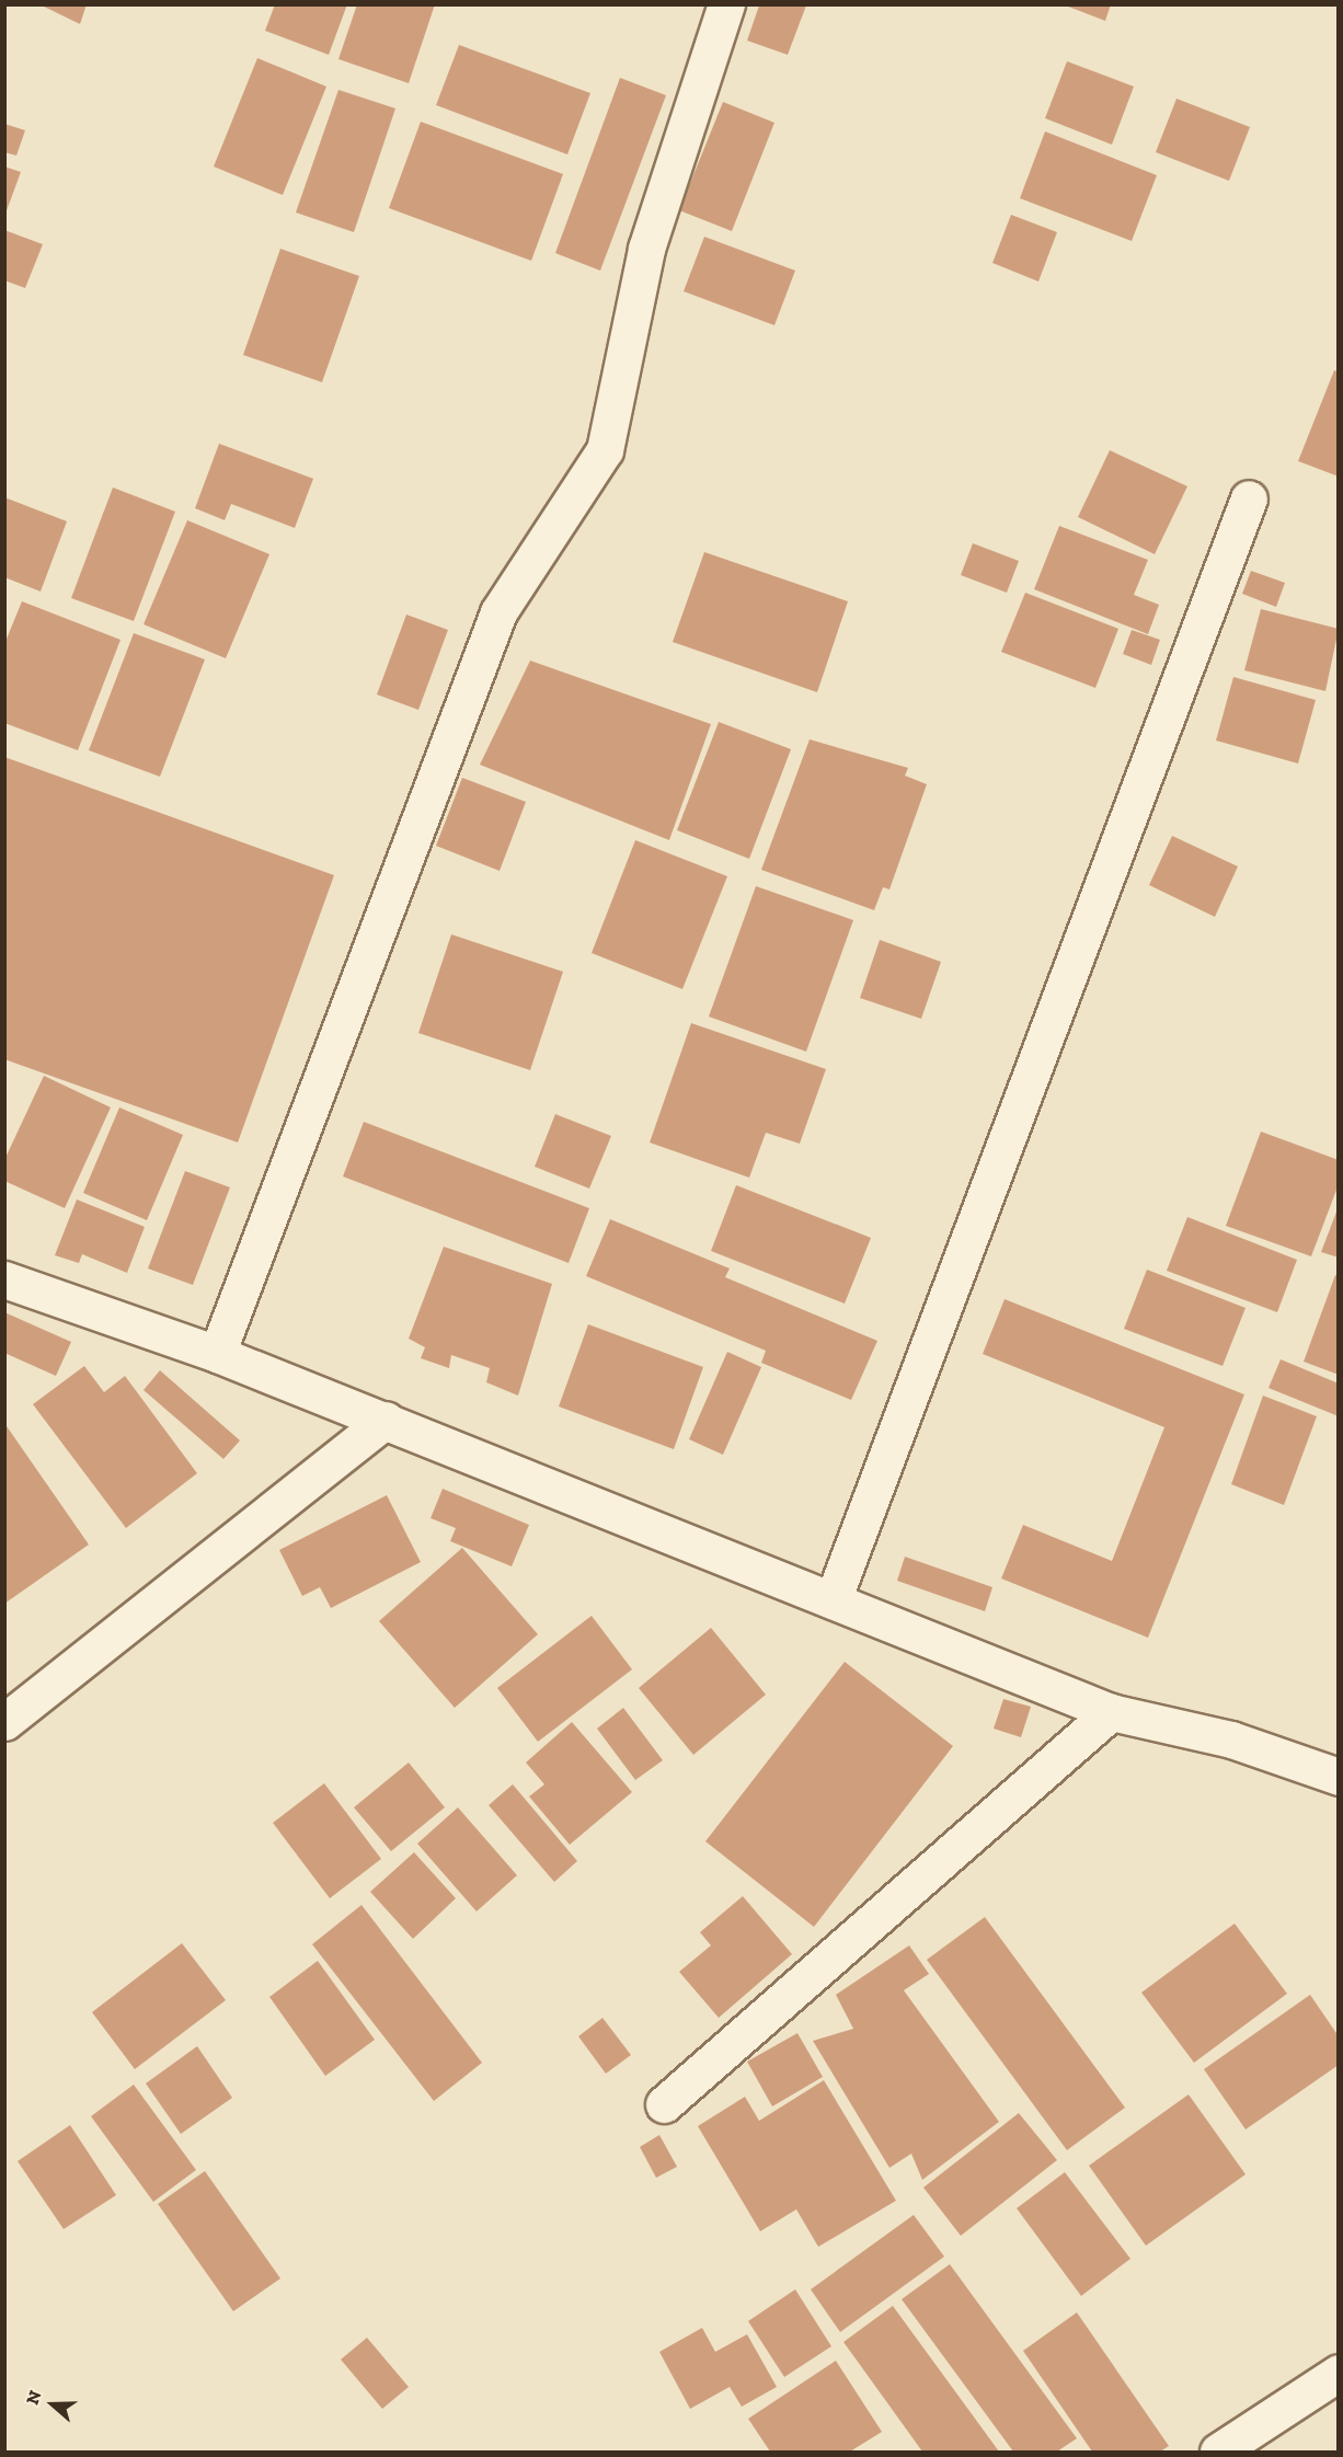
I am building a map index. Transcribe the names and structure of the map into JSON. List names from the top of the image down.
{
  "north": "left"
}
